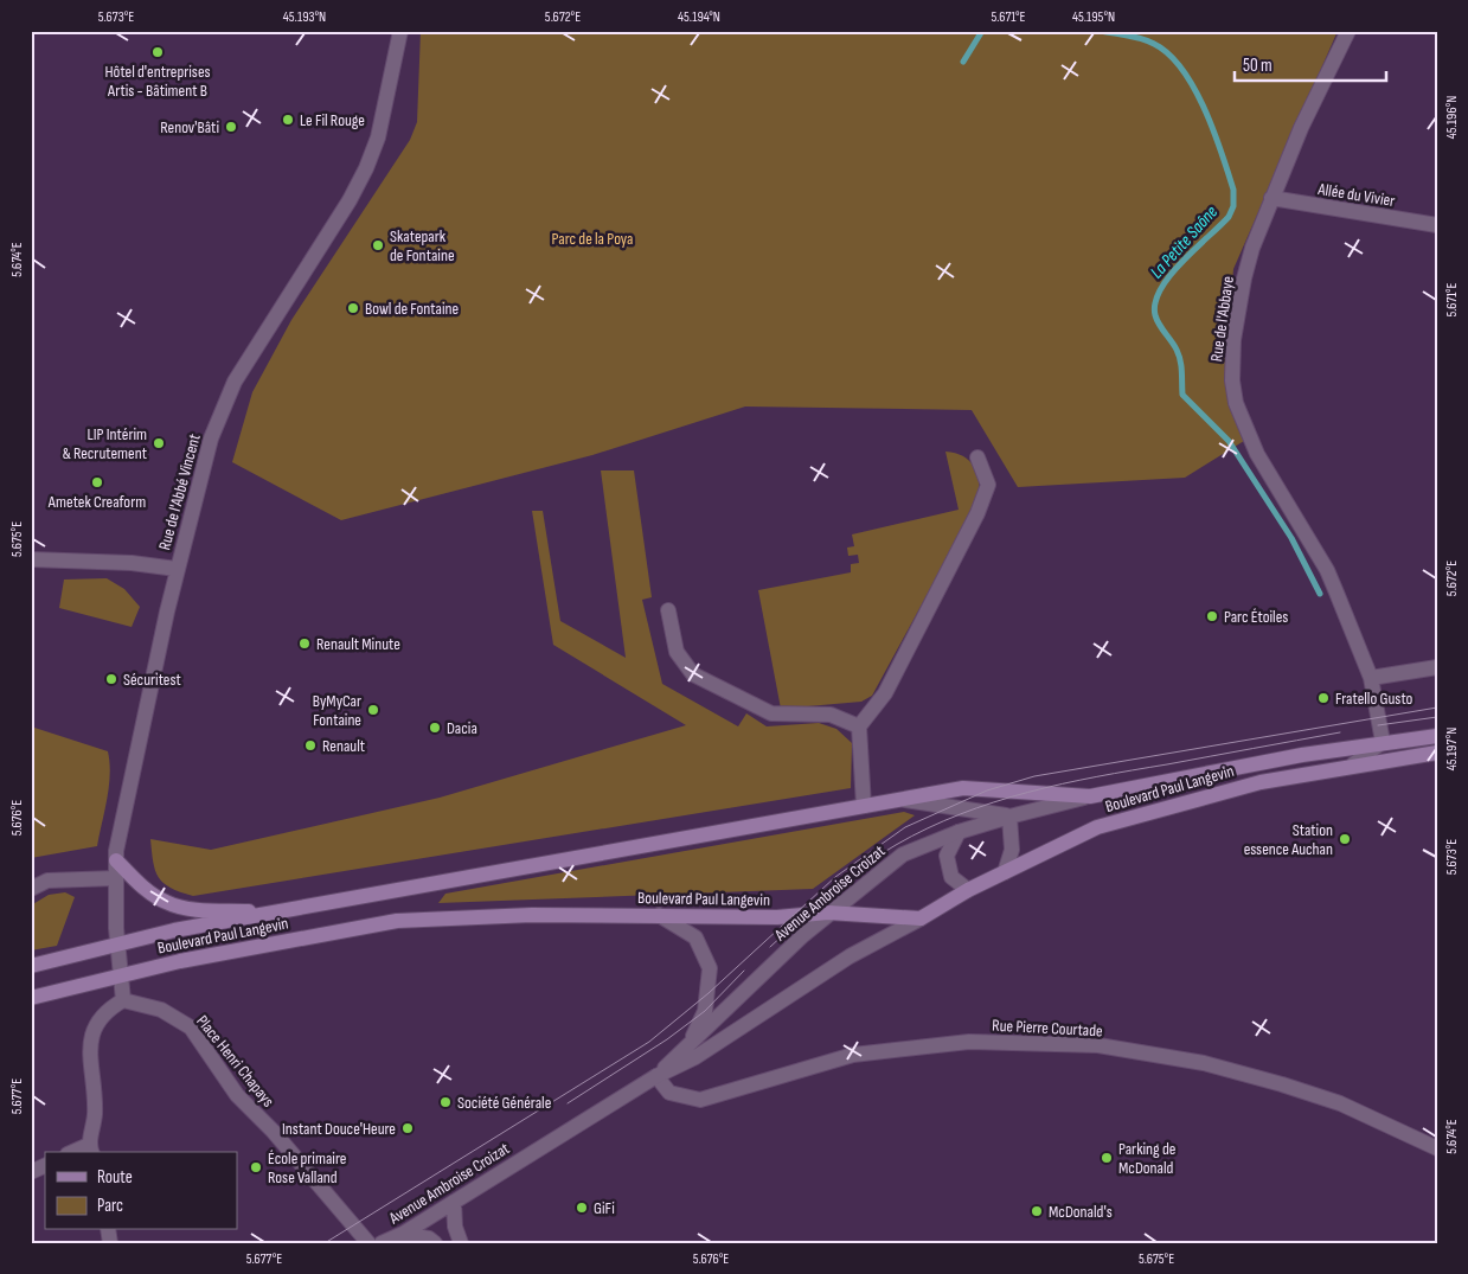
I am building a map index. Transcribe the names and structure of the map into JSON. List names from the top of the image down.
{
  "streets": {
    "main road": ["Boulevard Paul Langevin"],
    "street": [
      "Allée du Vivier",
      "Rue de l'Abbaye",
      "Rue de l'Abbé Vincent",
      "Avenue Ambroise Croizat",
      "Rue Pierre Courtade",
      "Place Henri Chapays"
    ]
  },
  "crossings": [
    ["Allée du Vivier", "Rue de l'Abbaye"],
    ["Rue de l'Abbaye", "Boulevard Paul Langevin"],
    ["Rue de l'Abbé Vincent", "Boulevard Paul Langevin"],
    ["Rue de l'Abbé Vincent", "Place Henri Chapays"],
    ["Boulevard Paul Langevin", "Avenue Ambroise Croizat"],
    ["Avenue Ambroise Croizat", "Rue Pierre Courtade"]
  ],
  "water": ["La Petite Saône"],
  "parks": ["Parc de la Poya"],
  "places": [
    "Hôtel d'entreprises Artis - Bâtiment B",
    "Le Fil Rouge",
    "Renov'Bâti",
    "Skatepark de Fontaine",
    "Bowl de Fontaine",
    "LIP Intérim & Recrutement",
    "Ametek Creaform",
    "Parc Étoiles",
    "Renault Minute",
    "Sécuritest",
    "Fratello Gusto",
    "ByMyCar Fontaine",
    "Dacia",
    "Renault",
    "Station essence Auchan",
    "Société Générale",
    "Instant Douce'Heure",
    "Parking de McDonald",
    "École primaire Rose Valland",
    "GiFi",
    "McDonald's"
  ],
  "legend": ["Route", "Parc"],
  "scale_bar": "50 m",
  "coordinates": [
    "5.673°E",
    "45.193°N",
    "5.672°E",
    "45.194°N",
    "5.671°E",
    "45.195°N",
    "45.196°N",
    "5.674°E",
    "5.675°E",
    "45.197°N",
    "5.676°E",
    "5.677°E"
  ]
}
